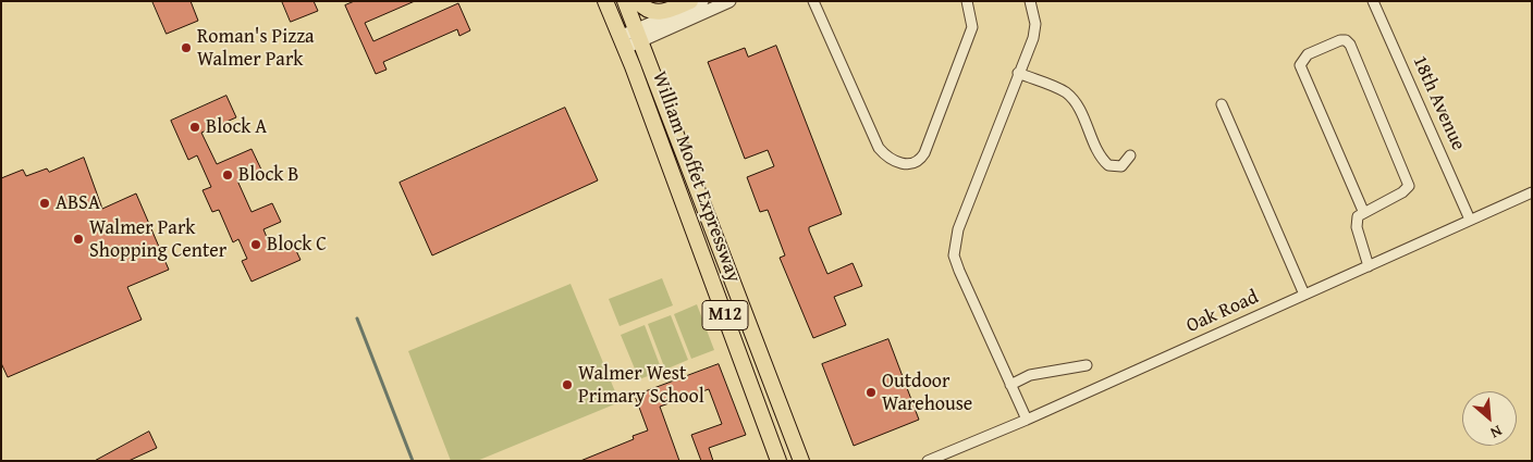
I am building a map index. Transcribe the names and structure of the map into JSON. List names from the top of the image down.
{
  "streets": {
    "main road": ["William Moffet Expressway", "M12"],
    "street": ["18th Avenue", "Oak Road"]
  },
  "crossings": [
    ["18th Avenue", "Oak Road"],
    ["William Moffet Expressway", "M12"]
  ],
  "places": [
    "Roman's Pizza Walmer Park",
    "Block A",
    "Block B",
    "ABSA",
    "Walmer Park Shopping Center",
    "Block C",
    "Walmer West Primary School",
    "Outdoor Warehouse"
  ],
  "north": "bottom right"
}
